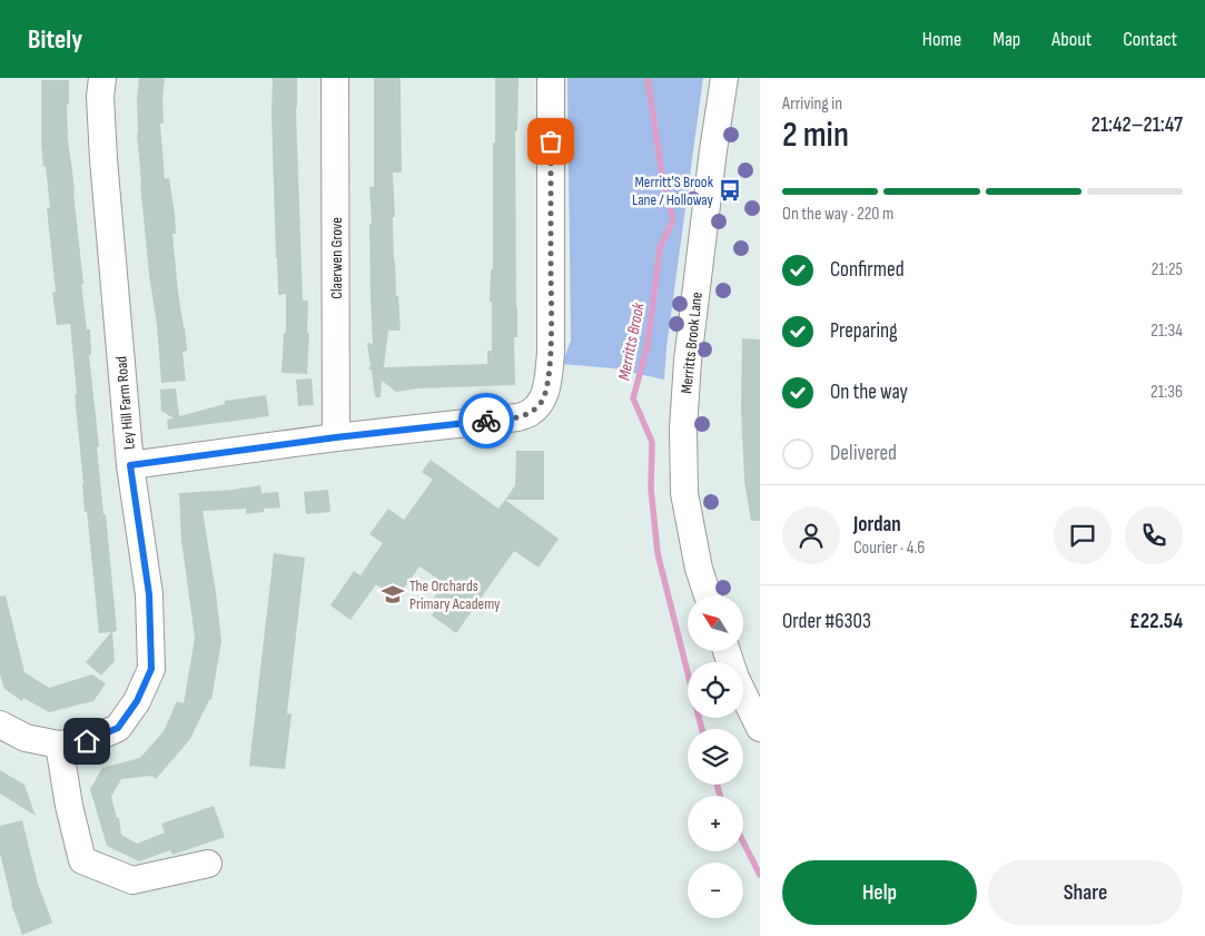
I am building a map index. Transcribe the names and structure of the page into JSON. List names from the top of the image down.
{
  "streets": {
    "street": ["Claerwen Grove", "Merritts Brook Lane", "Ley Hill Farm Road"]
  },
  "water": ["Merritts Brook"],
  "places": {
    "bus stop": ["Merritt'S Brook Lane / Holloway"],
    "school or university": ["The Orchards Primary Academy"]
  },
  "north": "top left",
  "page": {
    "header": "Bitely",
    "nav": [
      "Home",
      "Map",
      "About",
      "Contact"
    ],
    "heading": ["2 min", "Arriving in", "21:42–21:47"],
    "panel": [
      "Jordan",
      "Courier · 4.6",
      "Order #6303",
      "£22.54"
    ],
    "bar": "On the way · 220 m",
    "list": [
      ["Confirmed", "21:25"],
      ["Preparing", "21:34"],
      ["On the way", "21:36"],
      "Delivered"
    ],
    "map_buttons": ["+", "−"],
    "buttons": ["Help", "Share"]
  }
}
